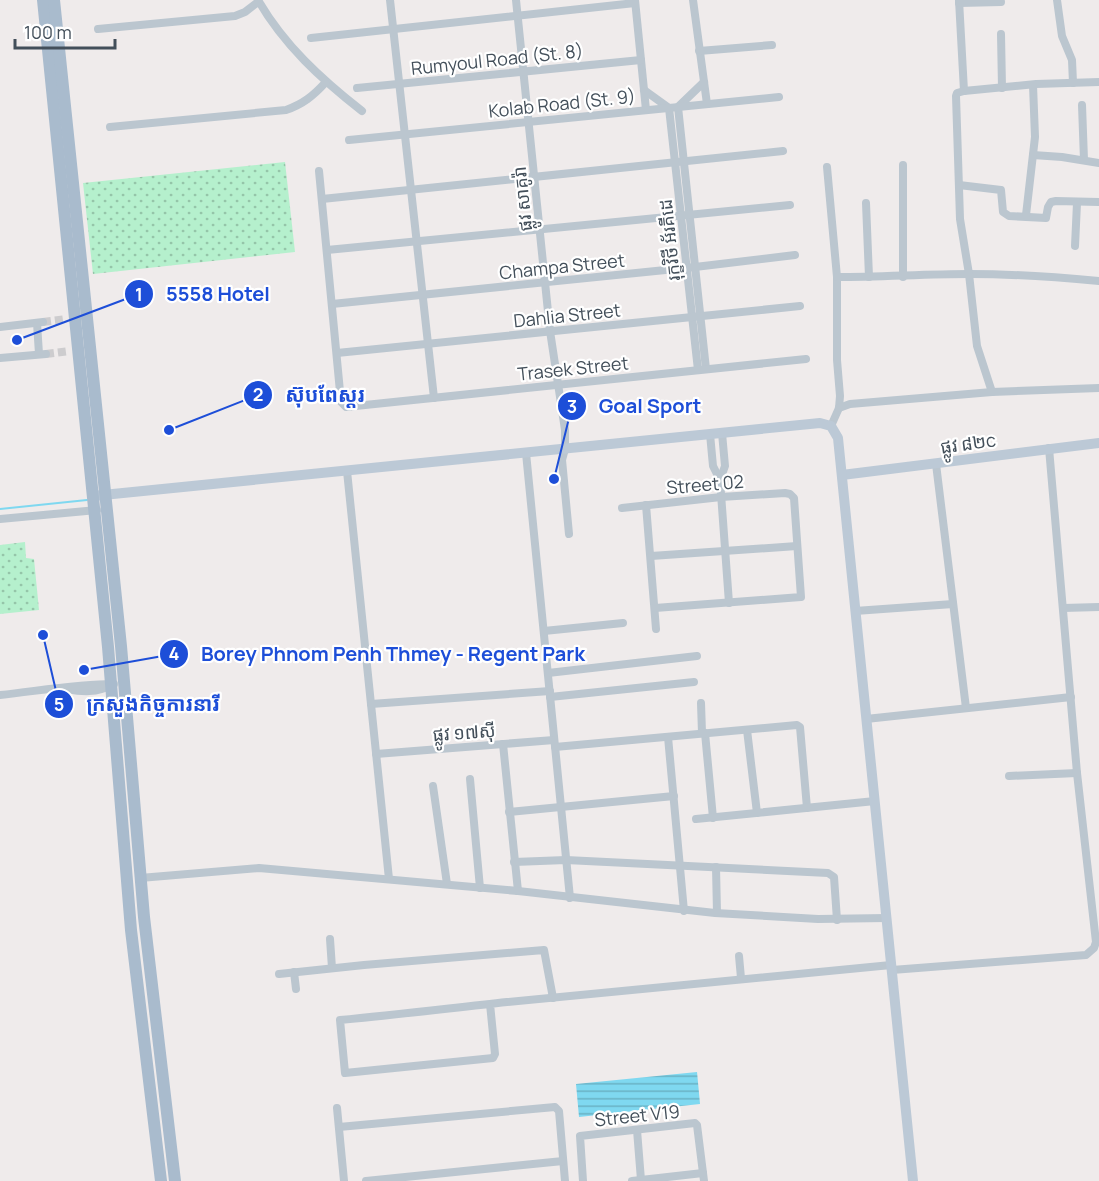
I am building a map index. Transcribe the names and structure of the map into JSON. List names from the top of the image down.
{
  "streets": {
    "street": [
      "Rumyoul Road (St. 8)",
      "Kolab Road (St. 9)",
      "ផ្លូវ សាគូរ៉ា",
      "រុក្ខវិថី អ័រគីដេ",
      "Champa Street",
      "Dahlia Street",
      "Trasek Street",
      "ផ្លូវ ៨២c",
      "Street 02",
      "ផ្លូវ ១៧ស៊ី",
      "Street V19"
    ]
  },
  "crossings": [
    ["Rumyoul Road (St. 8)", "ផ្លូវ សាគូរ៉ា"],
    ["Kolab Road (St. 9)", "ផ្លូវ សាគូរ៉ា"],
    ["Kolab Road (St. 9)", "រុក្ខវិថី អ័រគីដេ"],
    ["ផ្លូវ សាគូរ៉ា", "Champa Street"],
    ["ផ្លូវ សាគូរ៉ា", "Dahlia Street"],
    ["ផ្លូវ សាគូរ៉ា", "Trasek Street"],
    ["រុក្ខវិថី អ័រគីដេ", "Champa Street"],
    ["រុក្ខវិថី អ័រគីដេ", "Dahlia Street"],
    ["រុក្ខវិថី អ័រគីដេ", "Trasek Street"],
    ["Dahlia Street", "Trasek Street"]
  ],
  "places": [
    "5558 Hotel",
    "ស៊ុបពែស្តរ",
    "Goal Sport",
    "ក្រសួងកិច្ចការនារី",
    "Borey Phnom Penh Thmey - Regent Park"
  ],
  "scale_bar": "100 m"
}
